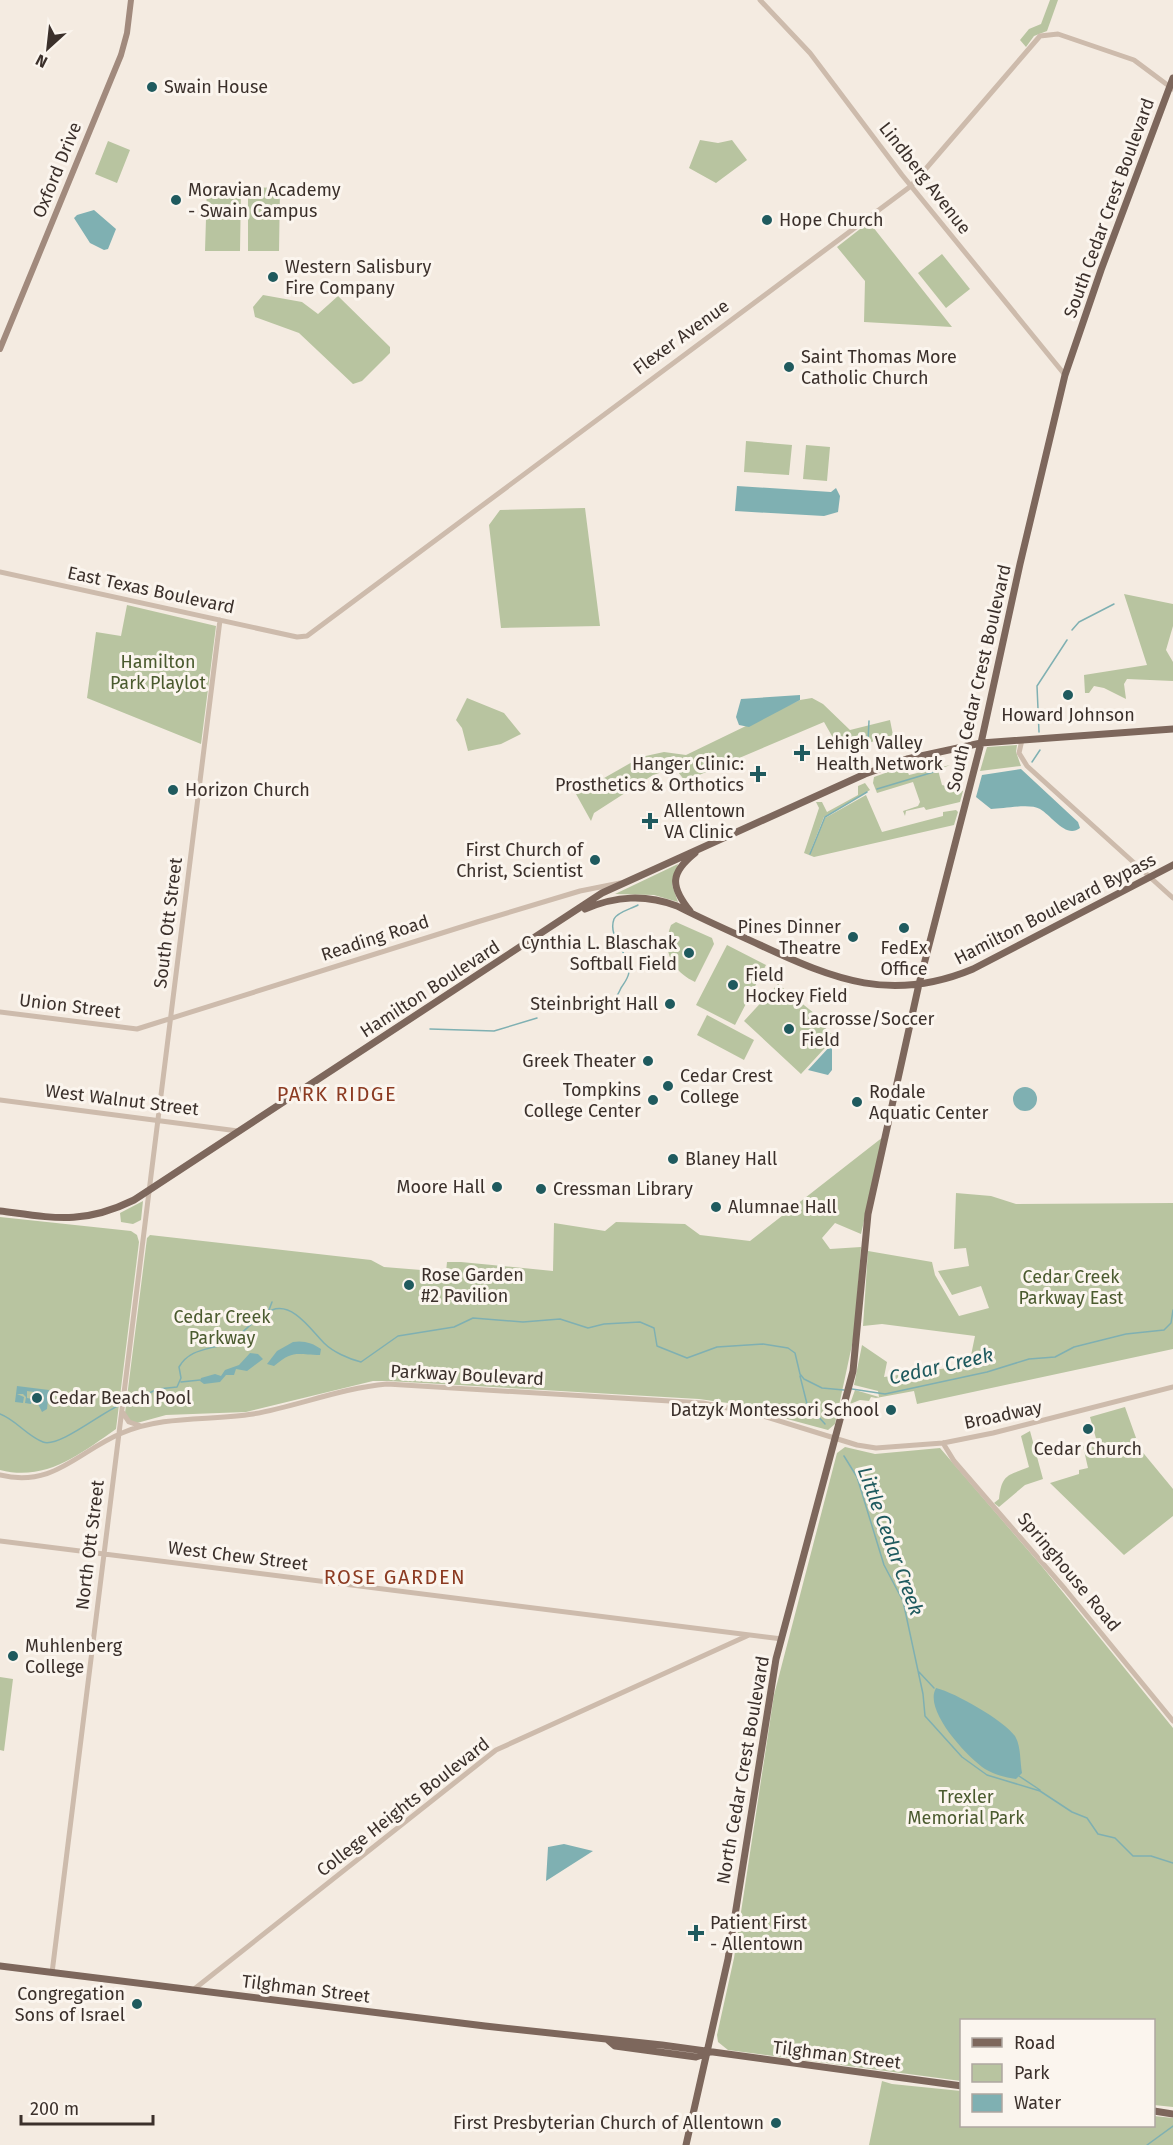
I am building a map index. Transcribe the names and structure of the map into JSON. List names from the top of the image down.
{
  "streets": {
    "main road": [
      "Oxford Drive",
      "South Cedar Crest Boulevard",
      "Hamilton Boulevard Bypass",
      "Hamilton Boulevard",
      "North Cedar Crest Boulevard",
      "Tilghman Street"
    ],
    "street": [
      "Lindberg Avenue",
      "Flexer Avenue",
      "East Texas Boulevard",
      "South Ott Street",
      "Reading Road",
      "Union Street",
      "West Walnut Street",
      "Parkway Boulevard",
      "Broadway",
      "North Ott Street",
      "West Chew Street",
      "Springhouse Road",
      "College Heights Boulevard"
    ]
  },
  "crossings": [
    ["Lindberg Avenue", "South Cedar Crest Boulevard"],
    ["Lindberg Avenue", "Flexer Avenue"],
    ["South Cedar Crest Boulevard", "Flexer Avenue"],
    ["South Cedar Crest Boulevard", "Hamilton Boulevard Bypass"],
    ["South Cedar Crest Boulevard", "Hamilton Boulevard"],
    ["South Cedar Crest Boulevard", "Parkway Boulevard"],
    ["South Cedar Crest Boulevard", "Broadway"],
    ["South Cedar Crest Boulevard", "North Cedar Crest Boulevard"],
    ["Flexer Avenue", "East Texas Boulevard"],
    ["East Texas Boulevard", "South Ott Street"],
    ["Hamilton Boulevard Bypass", "Hamilton Boulevard"],
    ["South Ott Street", "Reading Road"],
    ["South Ott Street", "Hamilton Boulevard"],
    ["South Ott Street", "West Walnut Street"],
    ["South Ott Street", "North Ott Street"],
    ["Reading Road", "Hamilton Boulevard"],
    ["Reading Road", "Union Street"],
    ["Hamilton Boulevard", "West Walnut Street"],
    ["Parkway Boulevard", "Broadway"],
    ["Parkway Boulevard", "North Ott Street"],
    ["Parkway Boulevard", "North Cedar Crest Boulevard"],
    ["Broadway", "Springhouse Road"],
    ["Broadway", "North Cedar Crest Boulevard"],
    ["North Ott Street", "West Chew Street"],
    ["North Ott Street", "Tilghman Street"],
    ["West Chew Street", "North Cedar Crest Boulevard"],
    ["West Chew Street", "College Heights Boulevard"],
    ["North Cedar Crest Boulevard", "Tilghman Street"],
    ["College Heights Boulevard", "Tilghman Street"]
  ],
  "districts": ["PARK RIDGE", "ROSE GARDEN"],
  "water": ["Cedar Creek", "Little Cedar Creek"],
  "parks": [
    "Hamilton Park Playlot",
    "Cedar Creek Parkway East",
    "Cedar Creek Parkway",
    "Trexler Memorial Park"
  ],
  "places": {
    "other": [
      "Swain House",
      "Moravian Academy - Swain Campus",
      "Hope Church",
      "Western Salisbury Fire Company",
      "Saint Thomas More Catholic Church",
      "Howard Johnson",
      "Horizon Church",
      "First Church of Christ, Scientist",
      "FedEx Office",
      "Pines Dinner Theatre",
      "Cynthia L. Blaschak Softball Field",
      "Field Hockey Field",
      "Steinbright Hall",
      "Lacrosse/Soccer Field",
      "Greek Theater",
      "Cedar Crest College",
      "Tompkins College Center",
      "Rodale Aquatic Center",
      "Blaney Hall",
      "Moore Hall",
      "Cressman Library",
      "Alumnae Hall",
      "Rose Garden #2 Pavilion",
      "Cedar Beach Pool",
      "Datzyk Montessori School",
      "Cedar Church",
      "Muhlenberg College",
      "Congregation Sons of Israel",
      "First Presbyterian Church of Allentown"
    ],
    "health": [
      "Lehigh Valley Health Network",
      "Hanger Clinic: Prosthetics & Orthotics",
      "Allentown VA Clinic",
      "Patient First - Allentown"
    ]
  },
  "legend": ["Road", "Park", "Water"],
  "scale_bar": "200 m",
  "north": "bottom left"
}
